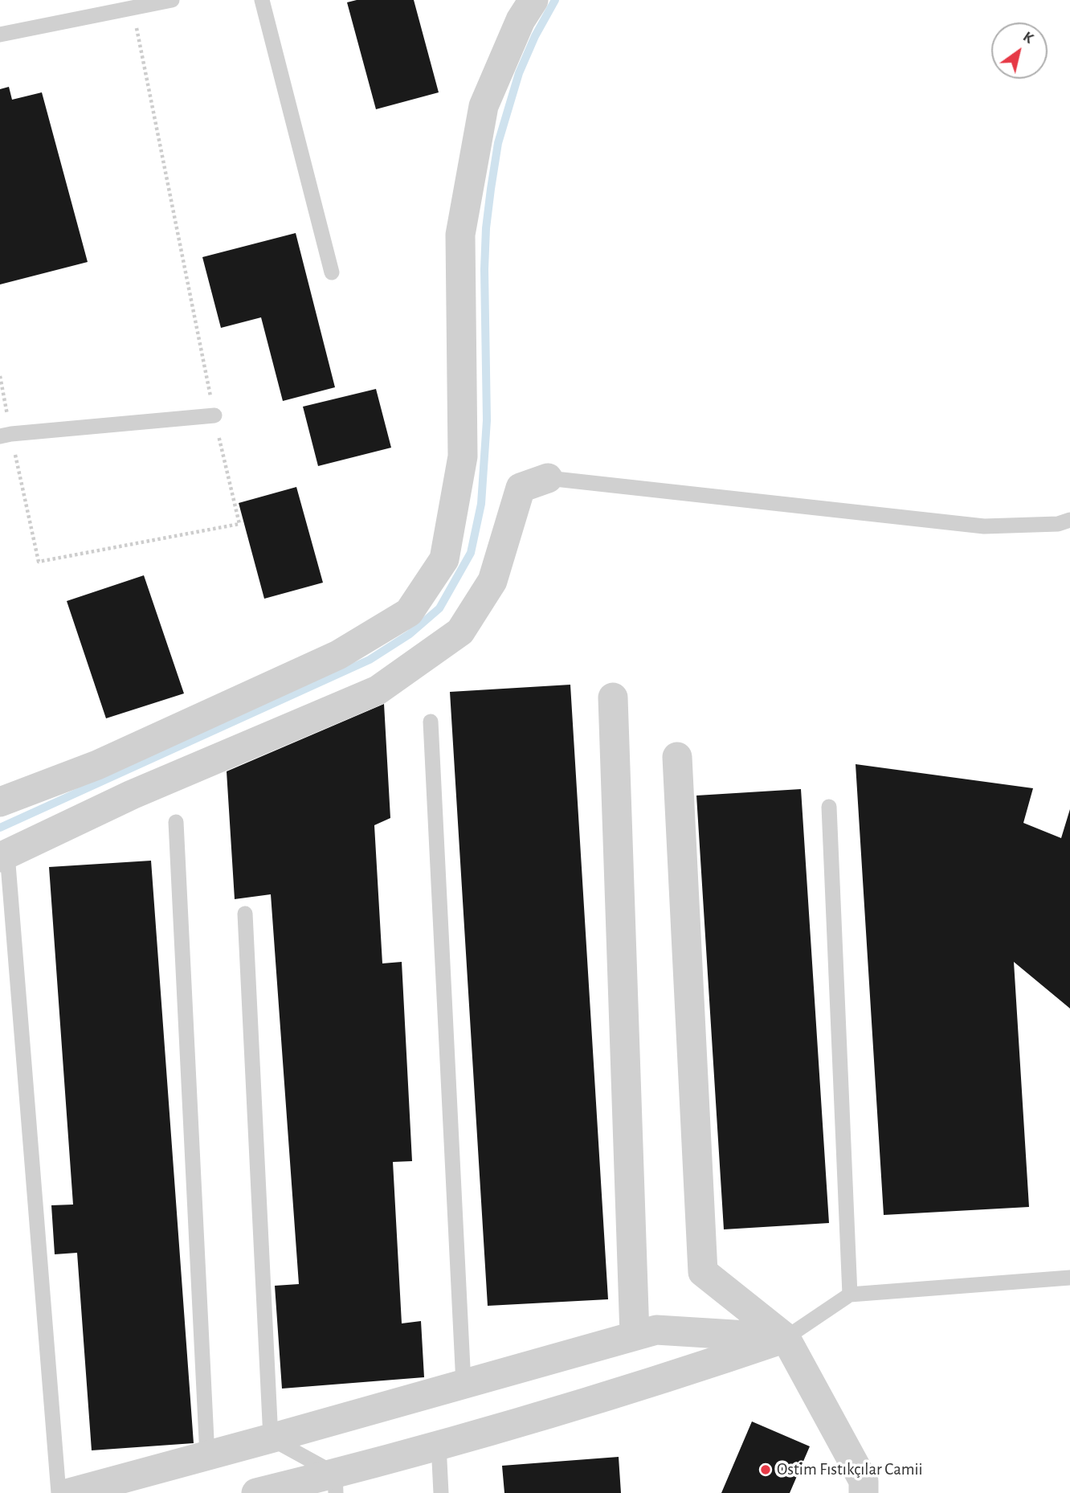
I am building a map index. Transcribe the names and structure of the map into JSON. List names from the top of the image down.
{
  "places": ["Ostim Fıstıkçılar Camii"],
  "north": "top right"
}
